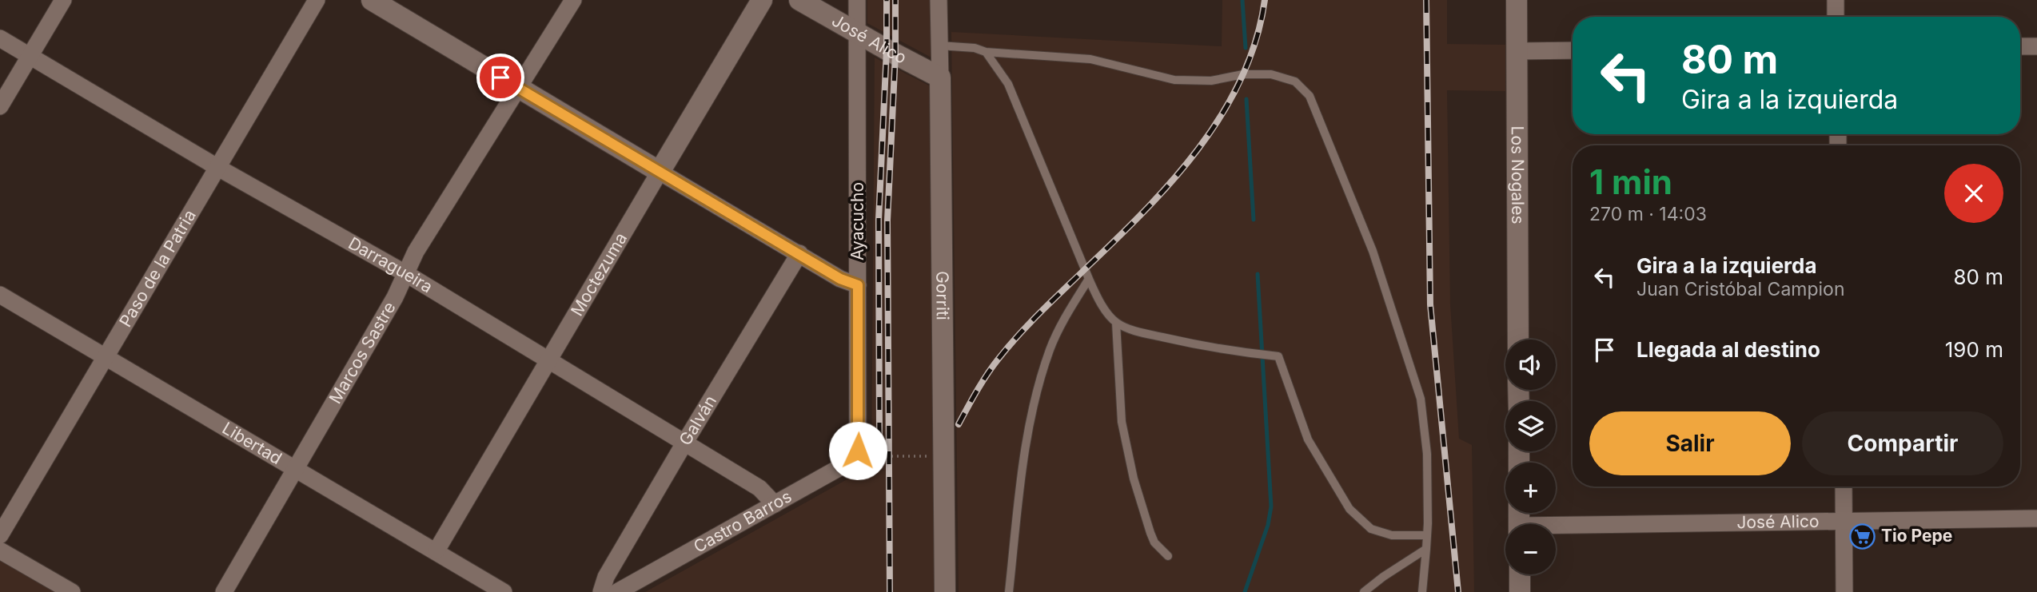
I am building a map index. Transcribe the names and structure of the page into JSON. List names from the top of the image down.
{
  "streets": {
    "street": [
      "José Alico",
      "Los Nogales",
      "Ayacucho",
      "Darragueira",
      "Paso de la Patria",
      "Moctezuma",
      "Gorriti",
      "Marcos Sastre",
      "Galván",
      "Libertad",
      "Castro Barros"
    ]
  },
  "crossings": [
    ["José Alico", "Ayacucho"],
    ["José Alico", "Gorriti"],
    ["Ayacucho", "Castro Barros"],
    ["Darragueira", "Paso de la Patria"],
    ["Darragueira", "Moctezuma"],
    ["Darragueira", "Marcos Sastre"],
    ["Darragueira", "Galván"],
    ["Darragueira", "Castro Barros"],
    ["Paso de la Patria", "Libertad"],
    ["Moctezuma", "Libertad"],
    ["Marcos Sastre", "Libertad"]
  ],
  "places": {
    "supermarket": ["Tio Pepe"]
  },
  "page": {
    "turn": ["80 m", "Gira a la izquierda"],
    "heading": ["1 min", "270 m · 14:03"],
    "list": [
      {
        "name": "Gira a la izquierda",
        "note": "Juan Cristóbal Campion",
        "value": "80 m"
      },
      {
        "name": "Llegada al destino",
        "value": "190 m"
      }
    ],
    "map_buttons": ["+", "−"],
    "buttons": ["Salir", "Compartir"]
  }
}
